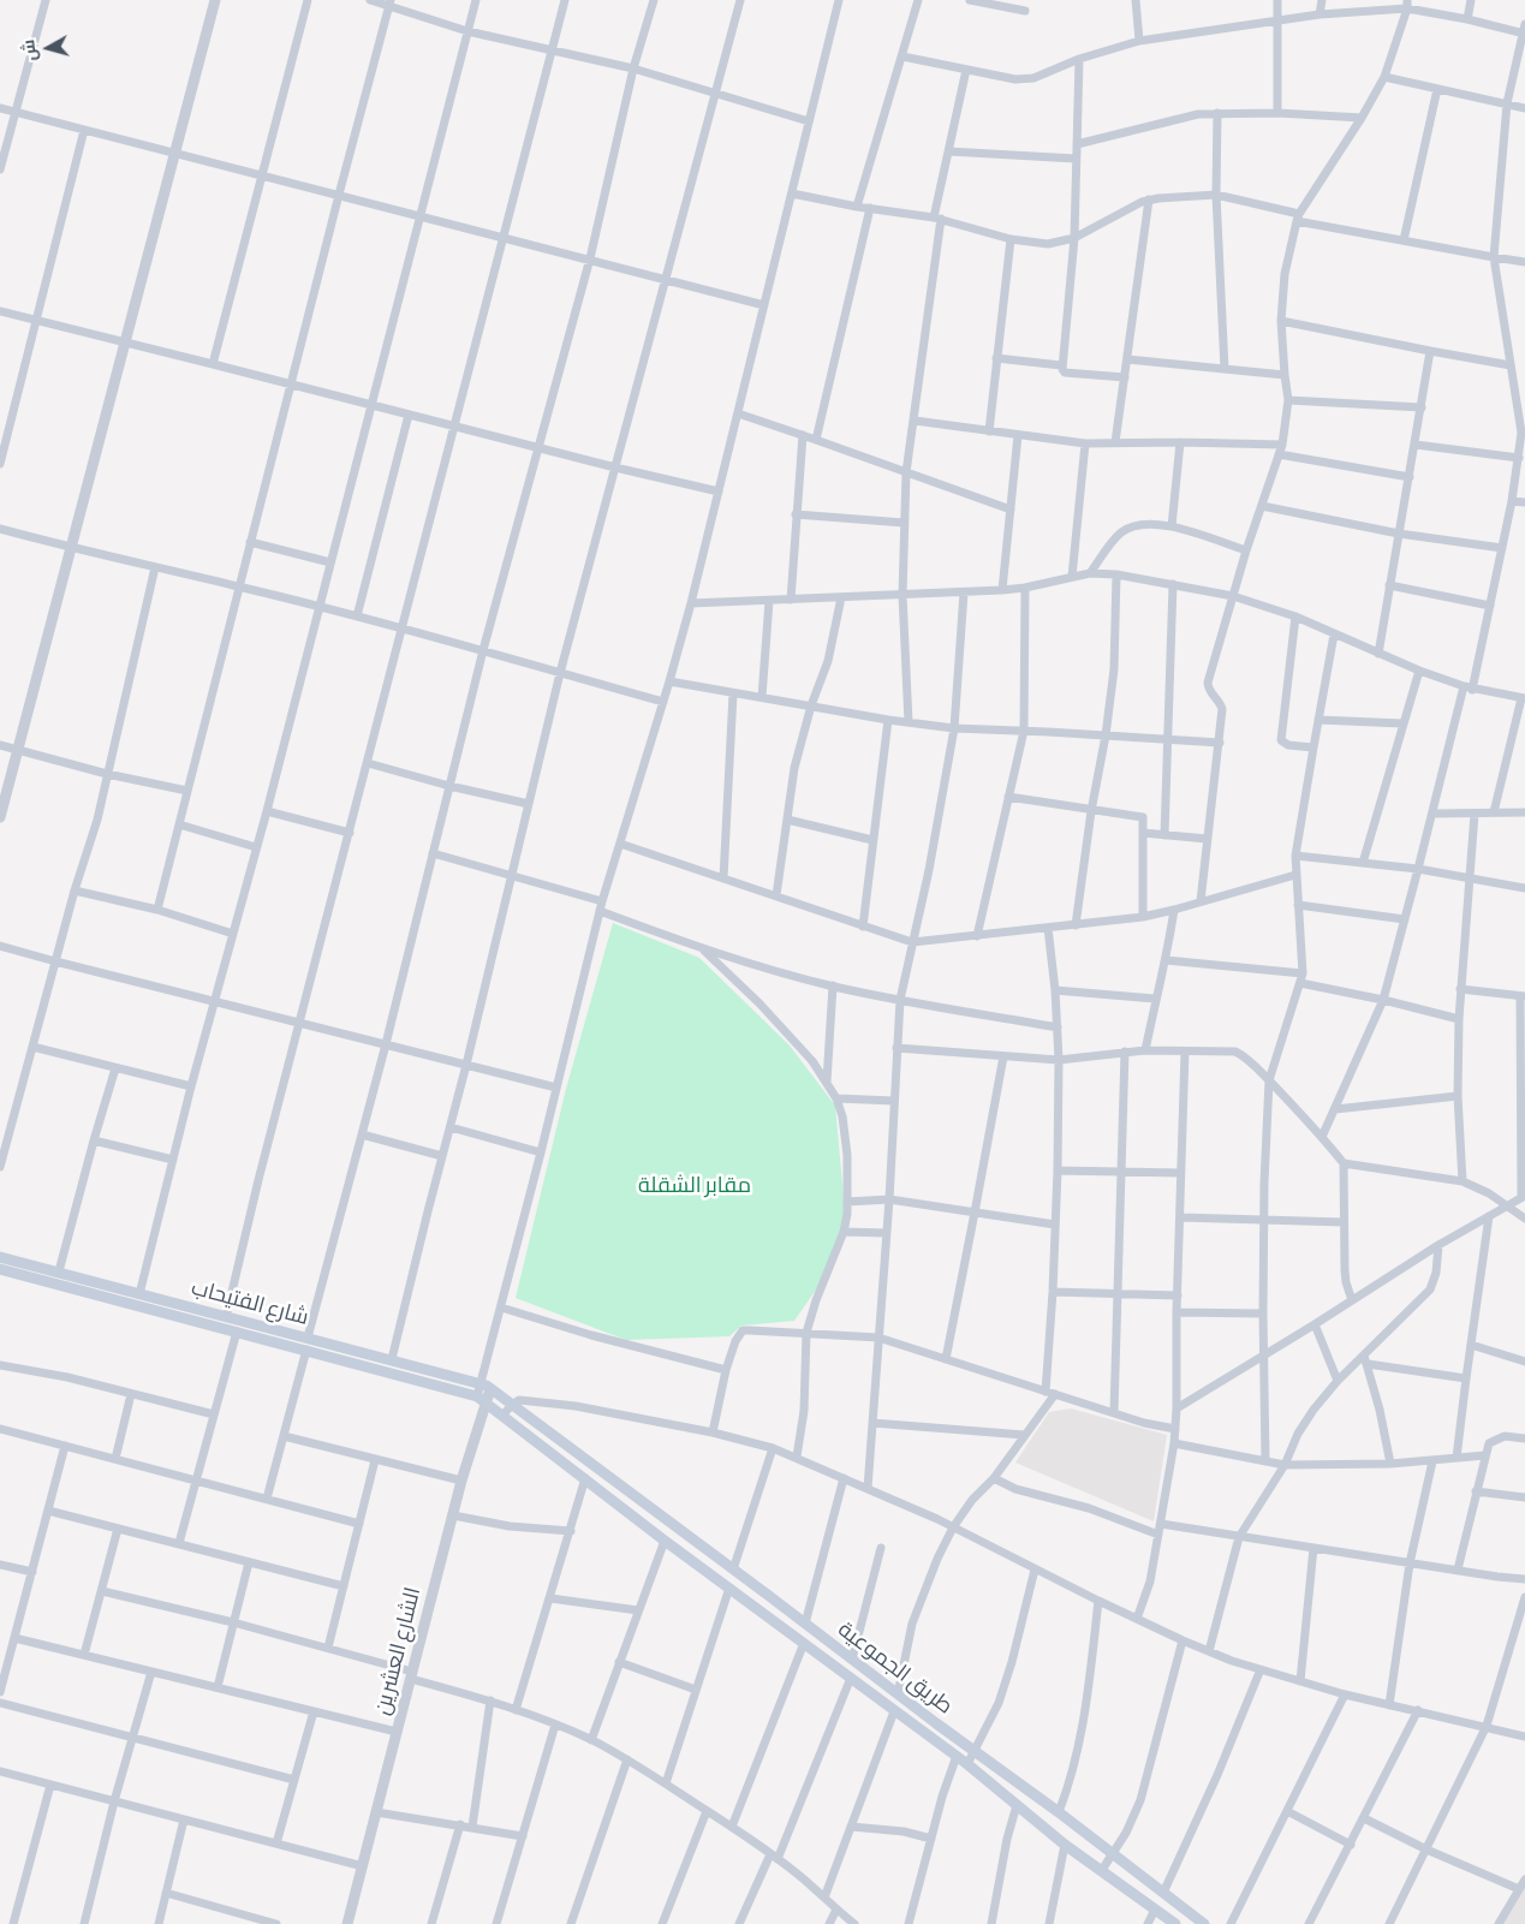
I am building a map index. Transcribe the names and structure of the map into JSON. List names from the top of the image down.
{
  "streets": {
    "main road": ["شارع الفتيحاب", "طريق الجموعية"],
    "street": ["الشارع العشرين"]
  },
  "crossings": [
    ["شارع الفتيحاب", "الشارع العشرين"],
    ["شارع الفتيحاب", "طريق الجموعية"],
    ["الشارع العشرين", "طريق الجموعية"]
  ],
  "parks": ["مقابر الشقلة"],
  "north": "left"
}
